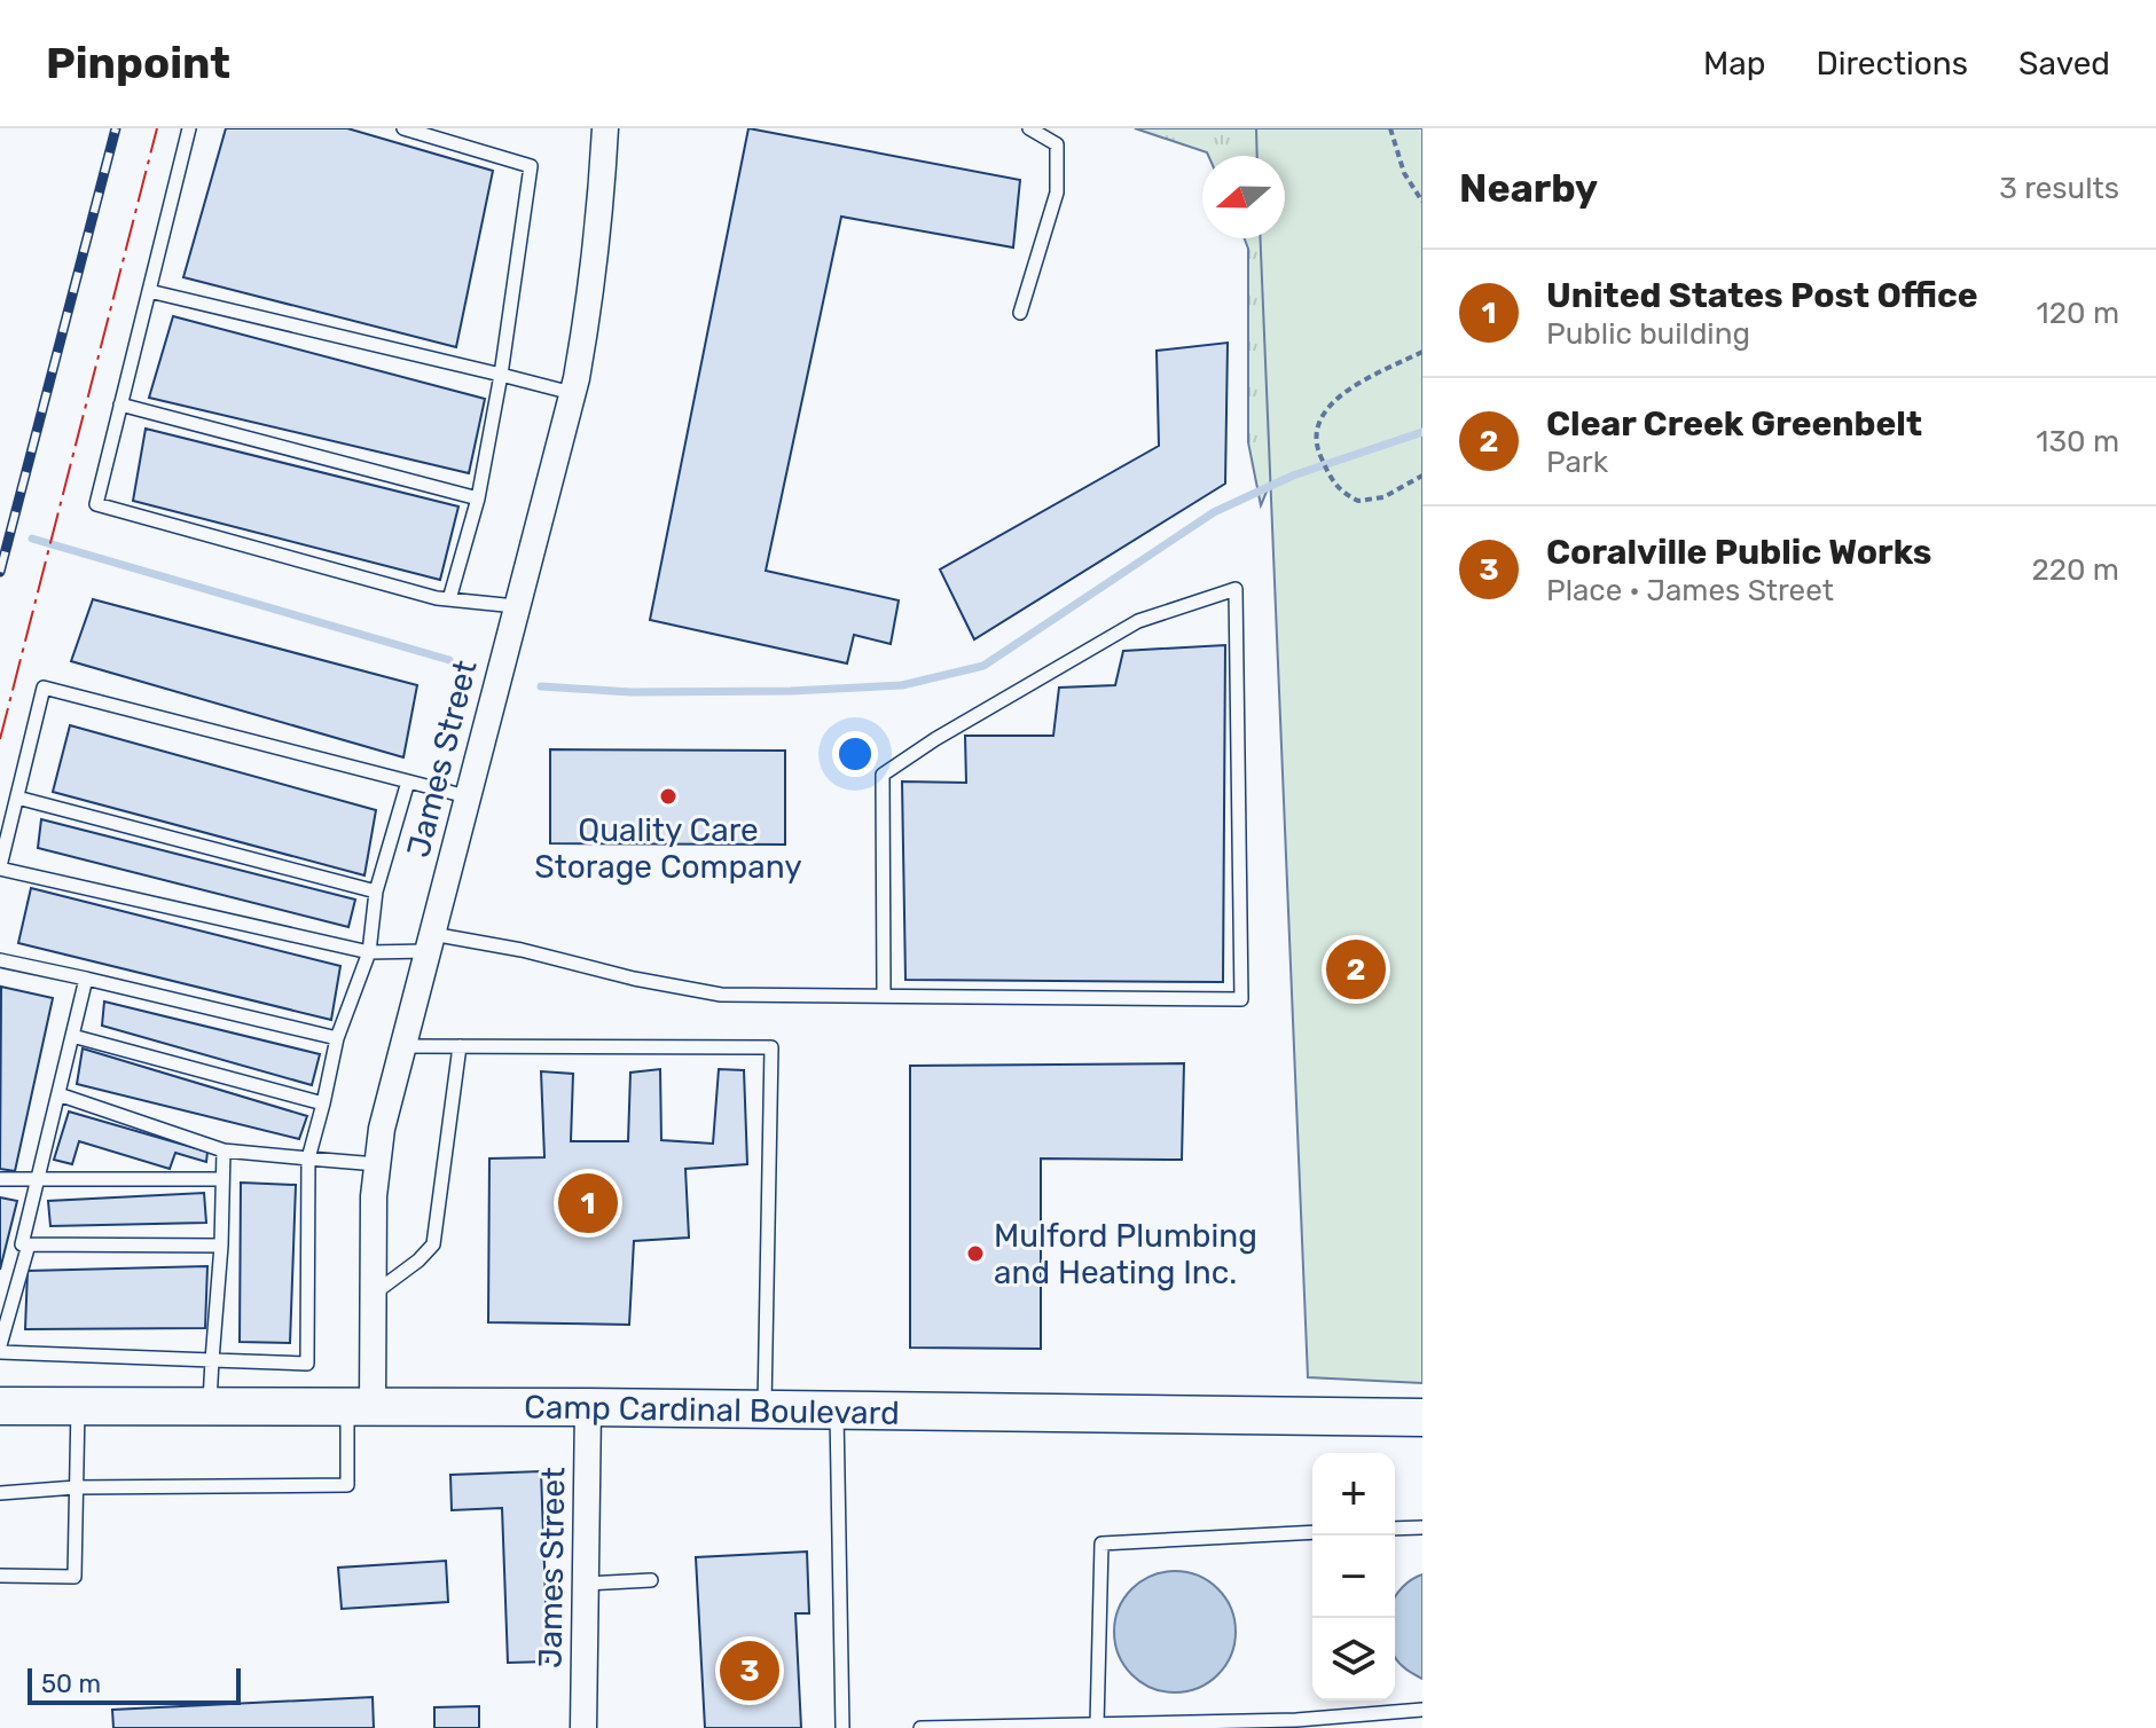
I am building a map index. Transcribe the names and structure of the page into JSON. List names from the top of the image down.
{
  "streets": {
    "street": ["James Street", "Camp Cardinal Boulevard"]
  },
  "crossings": [
    ["James Street", "Camp Cardinal Boulevard"]
  ],
  "places": ["Quality Care Storage Company", "Mulford Plumbing and Heating Inc."],
  "scale_bar": "50 m",
  "north": "left",
  "page": {
    "header": "Pinpoint",
    "nav": ["Map", "Directions", "Saved"],
    "heading": ["Nearby", "3 results"],
    "list": [
      {
        "mark": "1",
        "name": "United States Post Office",
        "note": "Public building",
        "value": "120 m"
      },
      {
        "mark": "2",
        "name": "Clear Creek Greenbelt",
        "note": "Park",
        "value": "130 m"
      },
      {
        "mark": "3",
        "name": "Coralville Public Works",
        "note": "Place · James Street",
        "value": "220 m"
      }
    ],
    "pins": ["2", "1", "3"],
    "map_buttons": ["+", "−"],
    "scale": "50 m"
  }
}
